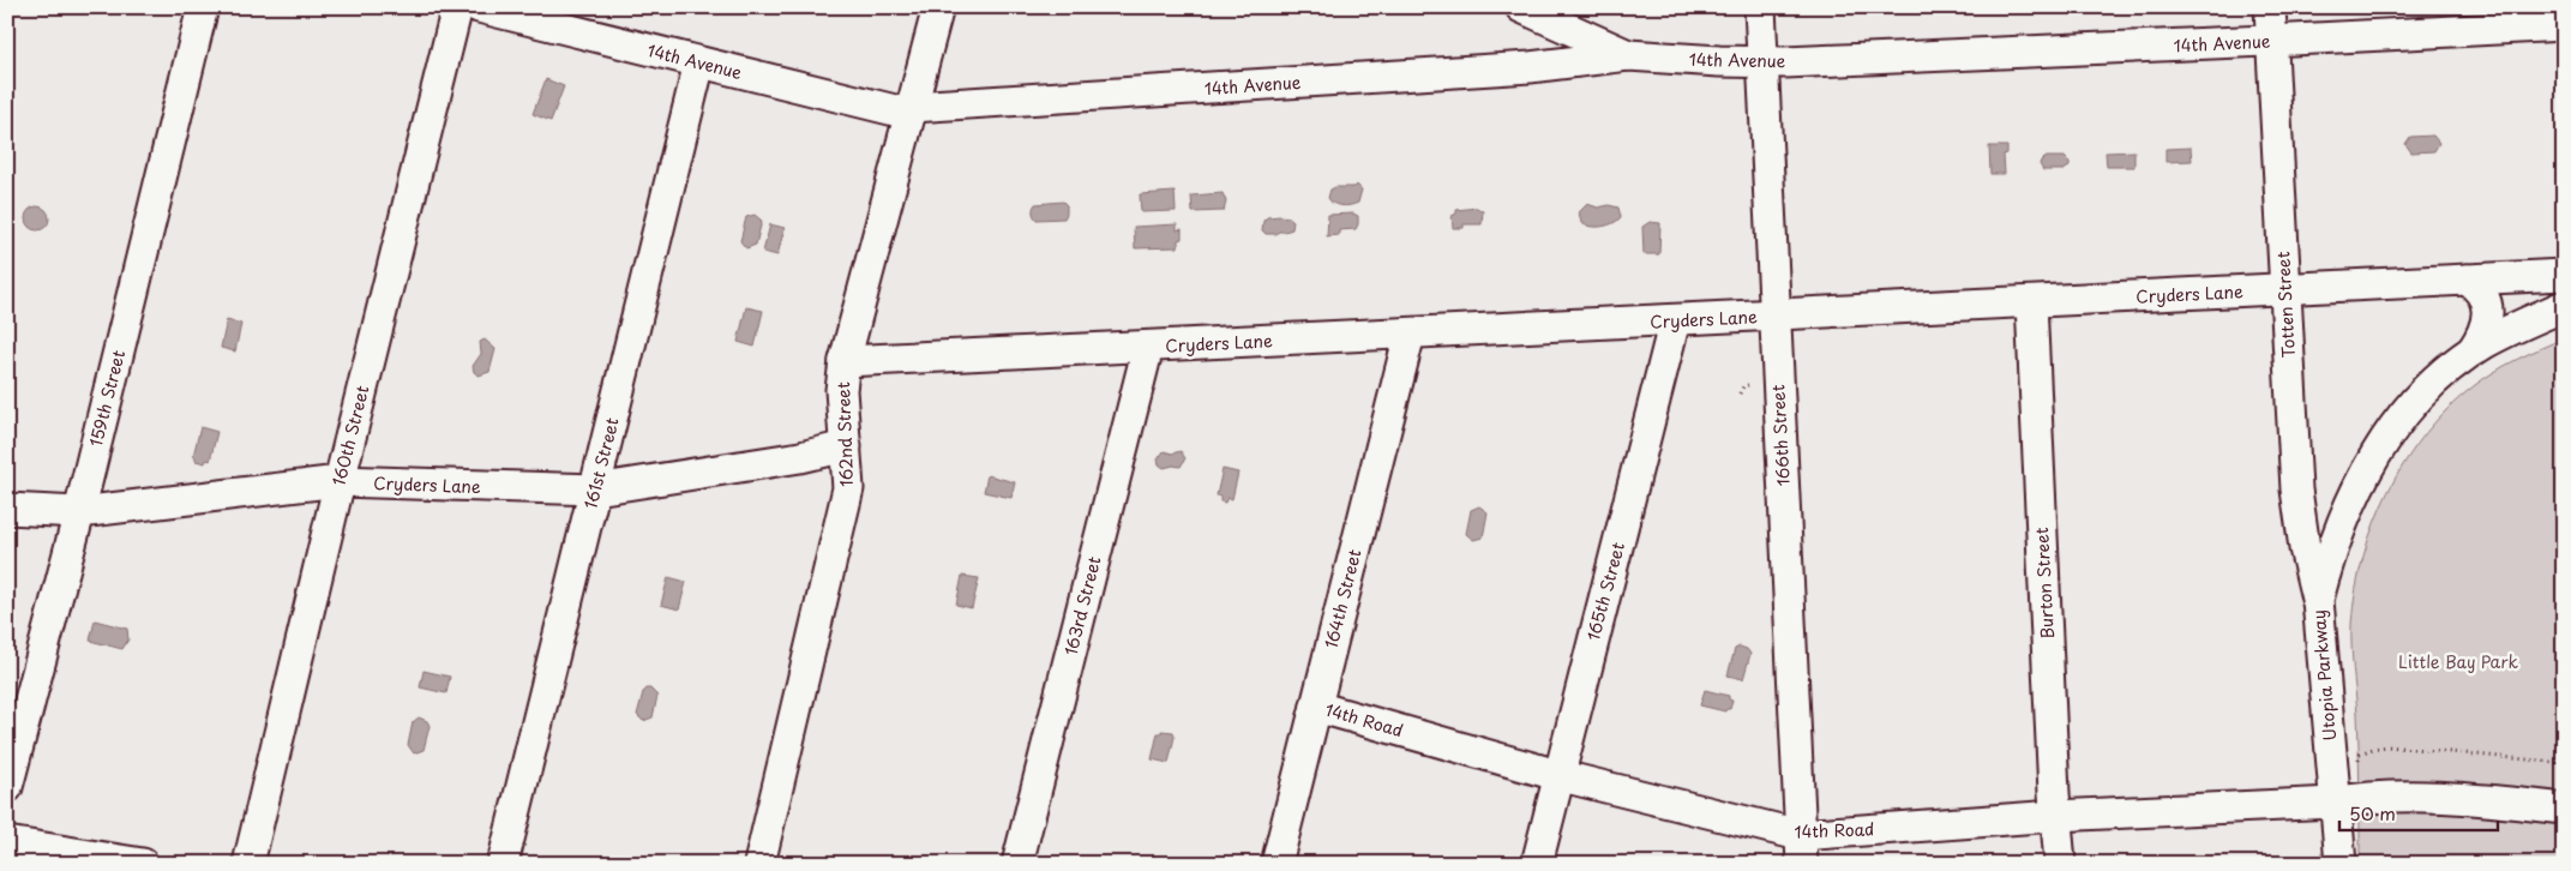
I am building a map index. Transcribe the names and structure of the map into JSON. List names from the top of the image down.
{
  "streets": {
    "street": [
      "14th Avenue",
      "Cryders Lane",
      "Totten Street",
      "159th Street",
      "162nd Street",
      "160th Street",
      "166th Street",
      "161st Street",
      "Burton Street",
      "165th Street",
      "164th Street",
      "163rd Street",
      "Utopia Parkway",
      "14th Road"
    ]
  },
  "crossings": [
    ["14th Avenue", "Totten Street"],
    ["14th Avenue", "162nd Street"],
    ["14th Avenue", "166th Street"],
    ["14th Avenue", "161st Street"],
    ["Cryders Lane", "Totten Street"],
    ["Cryders Lane", "159th Street"],
    ["Cryders Lane", "162nd Street"],
    ["Cryders Lane", "160th Street"],
    ["Cryders Lane", "166th Street"],
    ["Cryders Lane", "161st Street"],
    ["Cryders Lane", "Burton Street"],
    ["Cryders Lane", "165th Street"],
    ["Cryders Lane", "164th Street"],
    ["Cryders Lane", "163rd Street"],
    ["Totten Street", "Utopia Parkway"],
    ["166th Street", "14th Road"],
    ["Burton Street", "14th Road"],
    ["165th Street", "14th Road"],
    ["164th Street", "14th Road"],
    ["Utopia Parkway", "14th Road"]
  ],
  "parks": ["Little Bay Park"],
  "scale_bar": "50 m"
}
